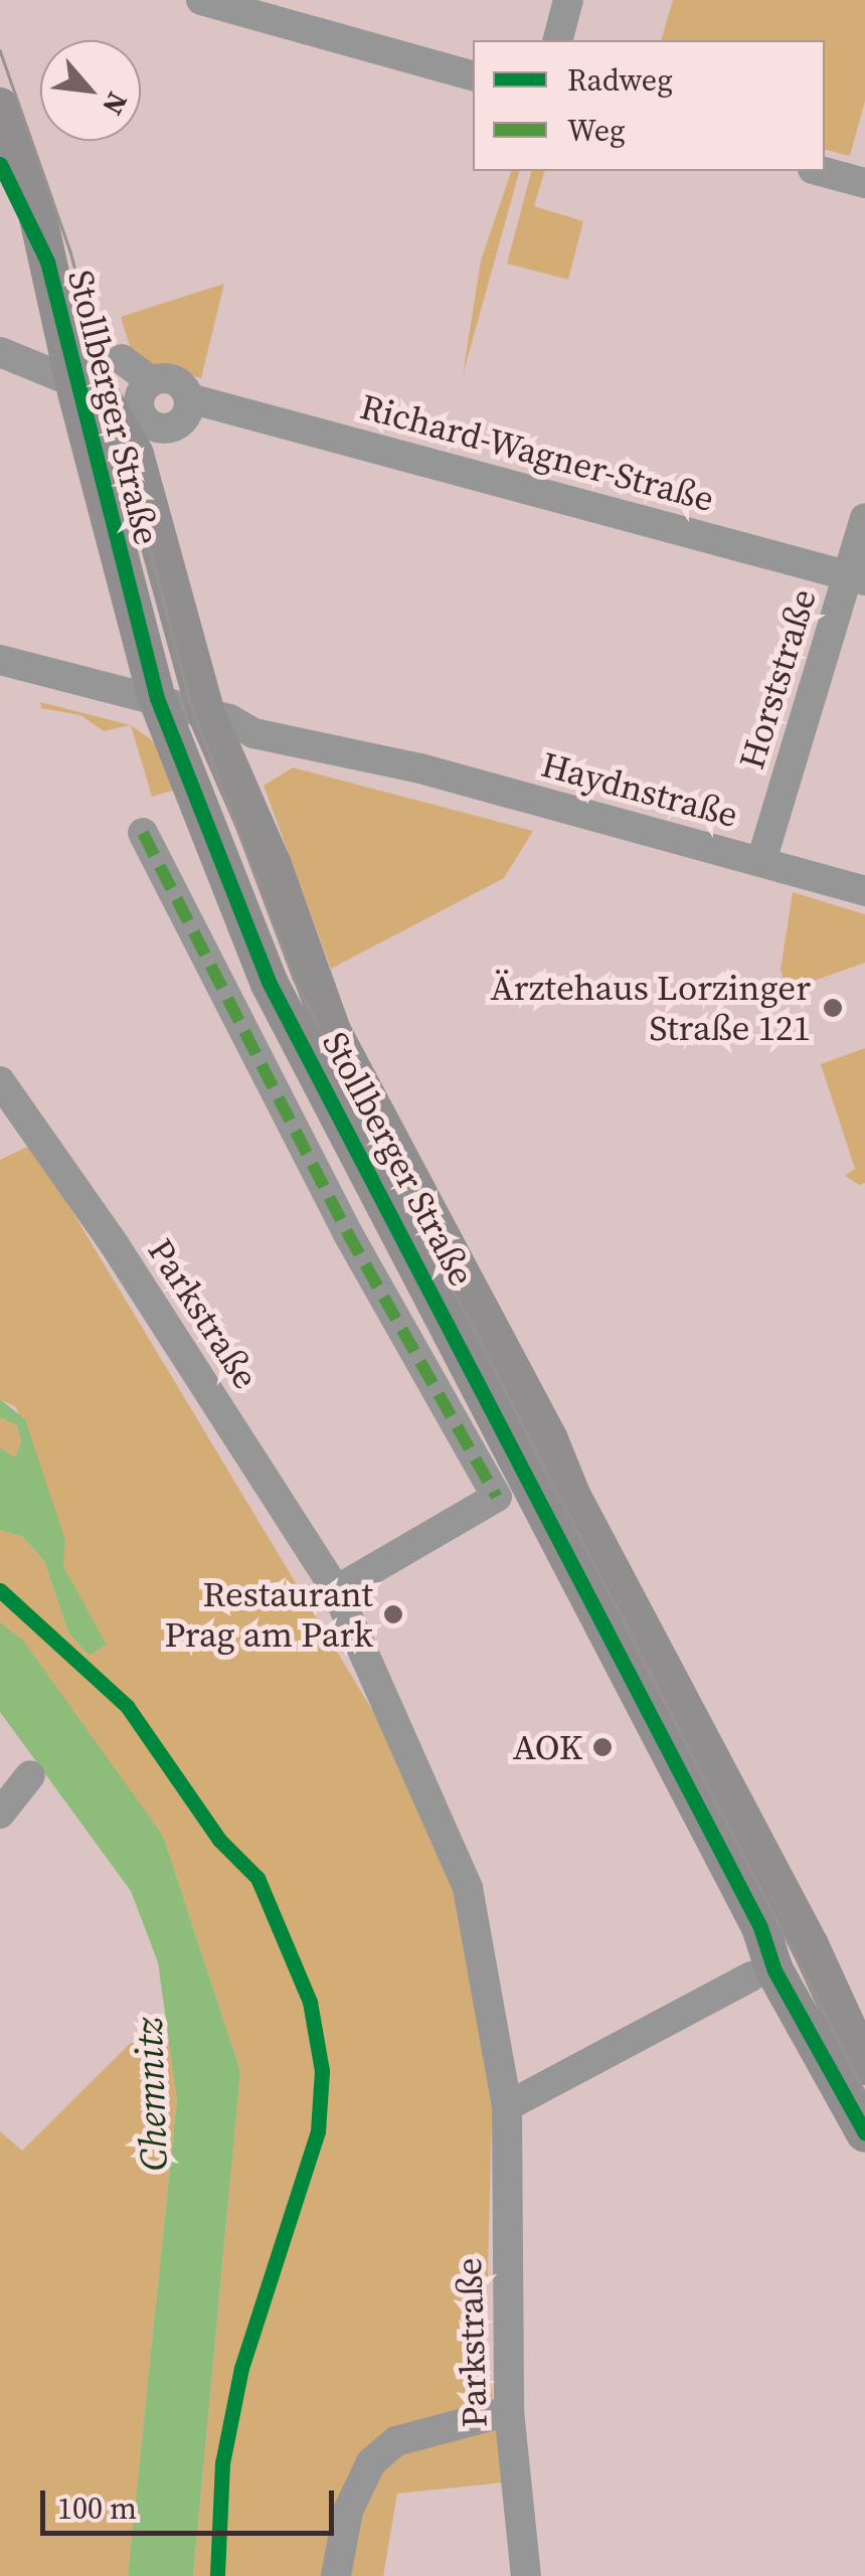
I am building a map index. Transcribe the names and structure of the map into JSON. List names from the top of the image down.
{
  "streets": {
    "main road": ["Stollberger Straße"],
    "street": [
      "Richard-Wagner-Straße",
      "Horststraße",
      "Haydnstraße",
      "Parkstraße"
    ]
  },
  "crossings": [
    ["Stollberger Straße", "Haydnstraße"],
    ["Richard-Wagner-Straße", "Horststraße"],
    ["Horststraße", "Haydnstraße"]
  ],
  "water": ["Chemnitz"],
  "places": ["Ärztehaus Lorzinger Straße 121", "Restaurant Prag am Park", "AOK"],
  "legend": ["Radweg", "Weg"],
  "scale_bar": "100 m",
  "north": "bottom right"
}
